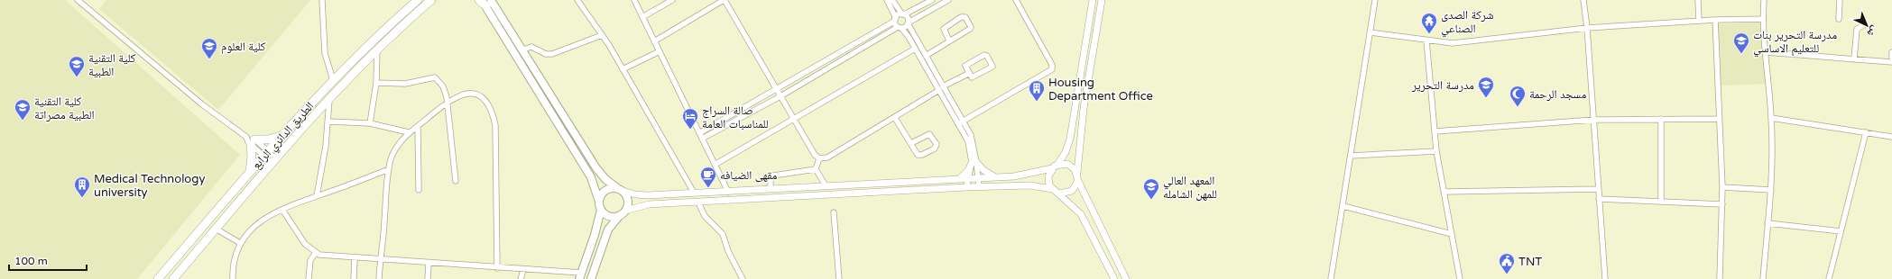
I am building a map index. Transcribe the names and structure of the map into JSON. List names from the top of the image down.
{
  "streets": {
    "main road": ["الطريق الدائري الرابع"]
  },
  "places": {
    "temple": ["شركة الصدى الصناعي"],
    "school or university": [
      "مدرسة التحرير بنات للتعليم الاساسي",
      "كلية العلوم",
      "كلية التقنية الطبية",
      "مدرسة التحرير",
      "كلية التقنية الطبية مصراتة",
      "المعهد العالي للمهن الشامله"
    ],
    "building": ["Housing Department Office", "Medical Technology university"],
    "mosque": ["مسجد الرحمة"],
    "hotel": ["صالة السراج للمناسبات العامة"],
    "cafe": ["مقهى الضيافه"],
    "public building": ["TNT"]
  },
  "scale_bar": "100 m",
  "north": "bottom right"
}
